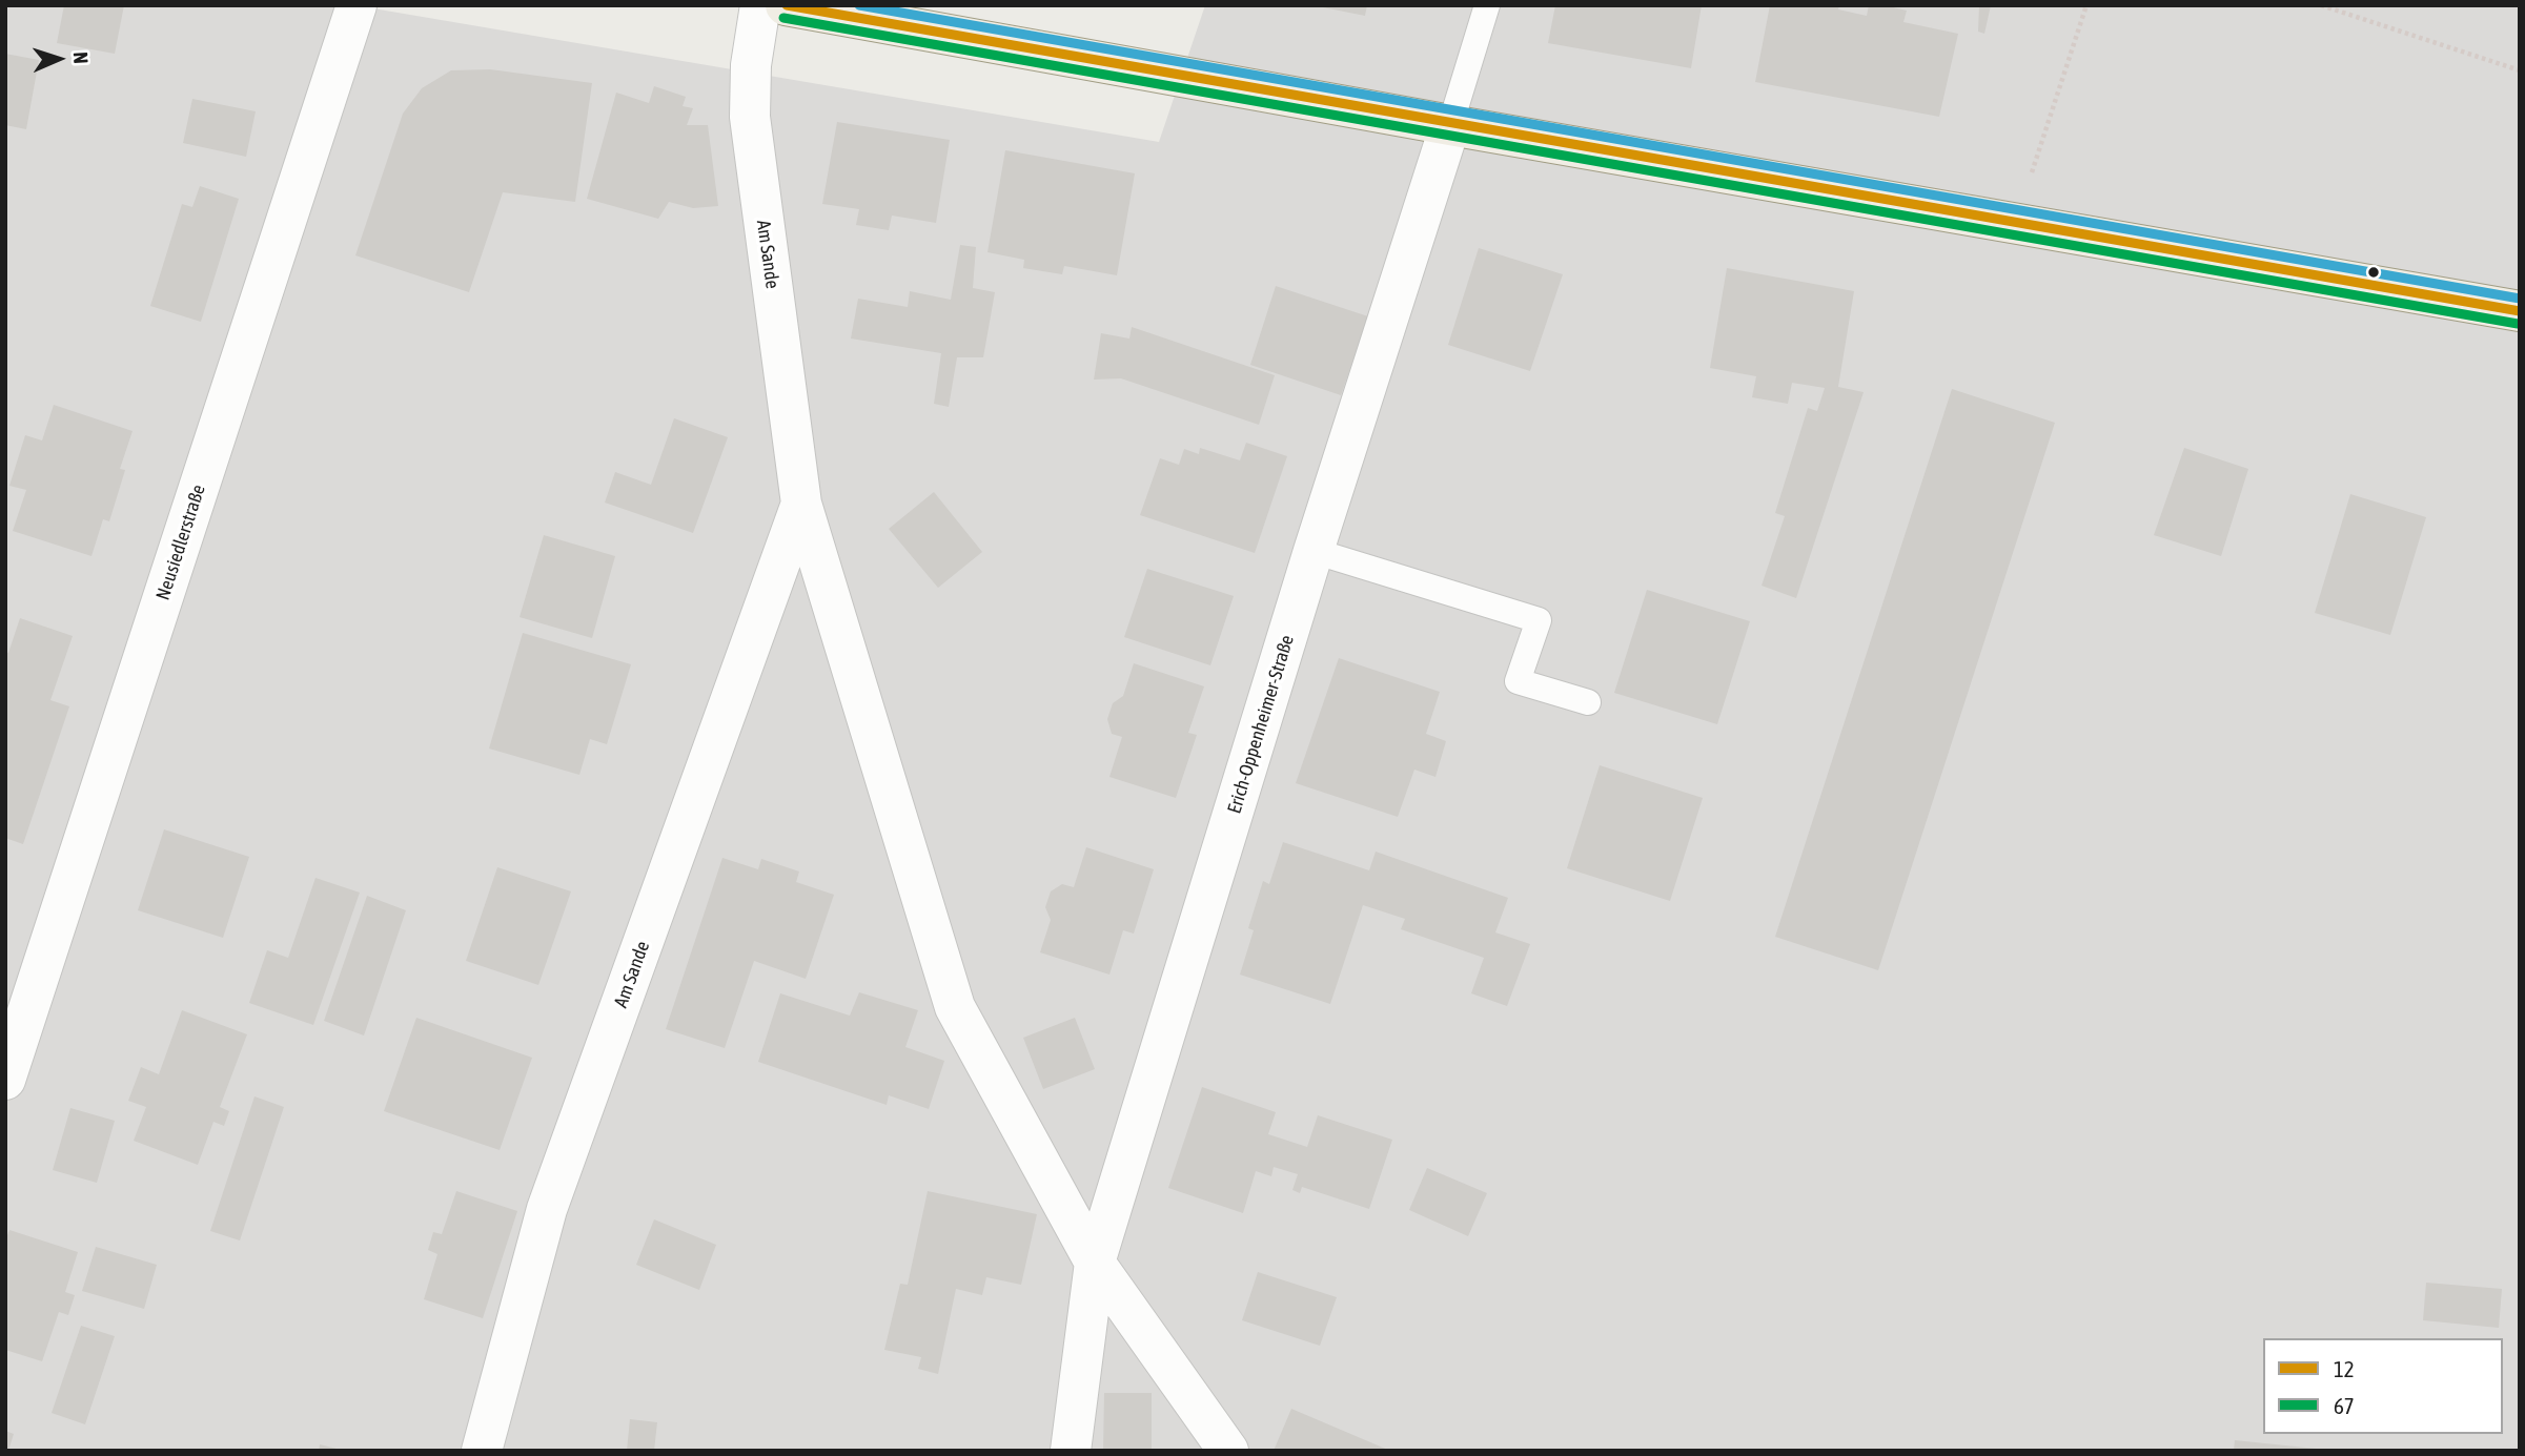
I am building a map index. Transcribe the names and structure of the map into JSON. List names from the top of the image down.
{
  "streets": {
    "street": ["Am Sande", "Neusiedlerstraße", "Erich-Oppenheimer-Straße"]
  },
  "crossings": [
    ["Am Sande", "Erich-Oppenheimer-Straße"]
  ],
  "lines": ["transit line 12", "transit line 67"],
  "legend": ["12", "67"],
  "north": "right"
}
